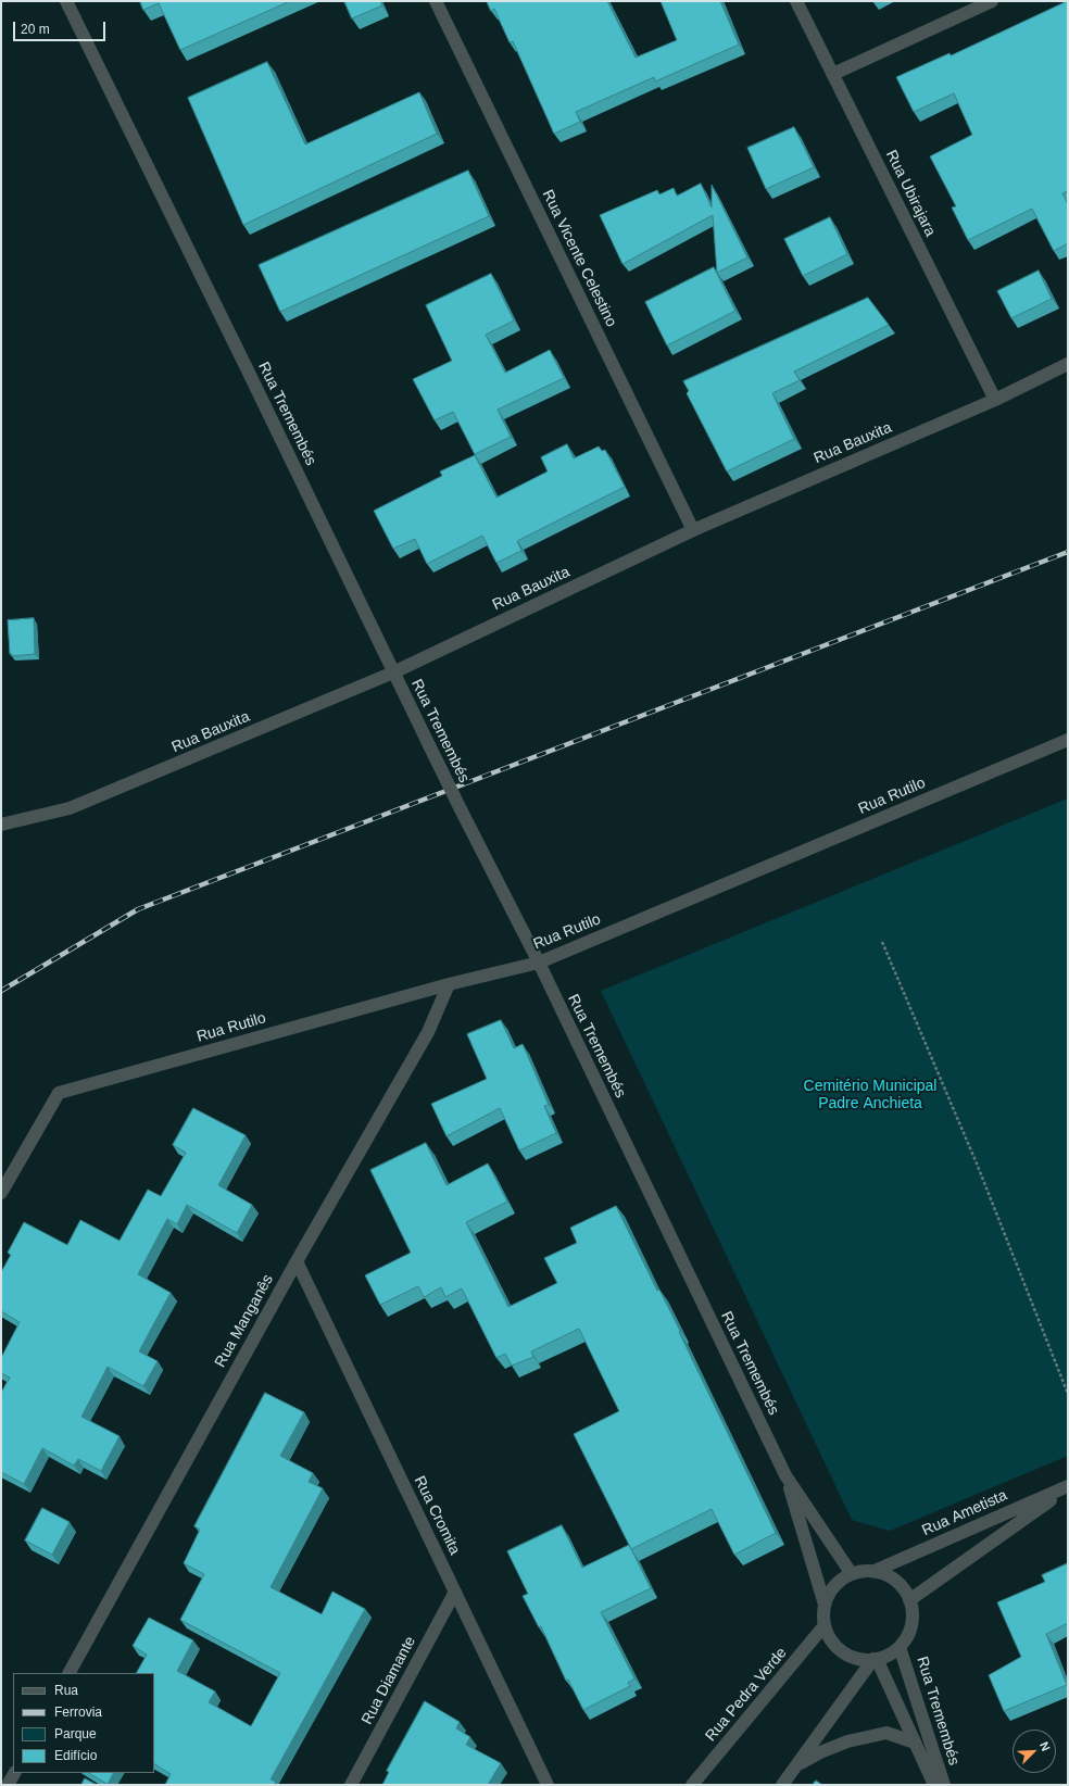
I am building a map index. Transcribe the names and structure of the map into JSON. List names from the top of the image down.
{
  "streets": {
    "street": [
      "Rua Ubirajara",
      "Rua Vicente Celestino",
      "Rua Tremembés",
      "Rua Bauxita",
      "Rua Rutilo",
      "Rua Manganês",
      "Rua Ametista",
      "Rua Cromita",
      "Rua Diamante",
      "Rua Pedra Verde"
    ]
  },
  "crossings": [
    ["Rua Ubirajara", "Rua Bauxita"],
    ["Rua Vicente Celestino", "Rua Bauxita"],
    ["Rua Tremembés", "Rua Bauxita"],
    ["Rua Tremembés", "Rua Rutilo"],
    ["Rua Tremembés", "Rua Ametista"],
    ["Rua Tremembés", "Rua Pedra Verde"],
    ["Rua Rutilo", "Rua Manganês"],
    ["Rua Manganês", "Rua Cromita"],
    ["Rua Ametista", "Rua Pedra Verde"],
    ["Rua Cromita", "Rua Diamante"]
  ],
  "parks": ["Cemitério Municipal Padre Anchieta"],
  "legend": [
    "Rua",
    "Ferrovia",
    "Parque",
    "Edifício"
  ],
  "scale_bar": "20 m",
  "north": "top right"
}
